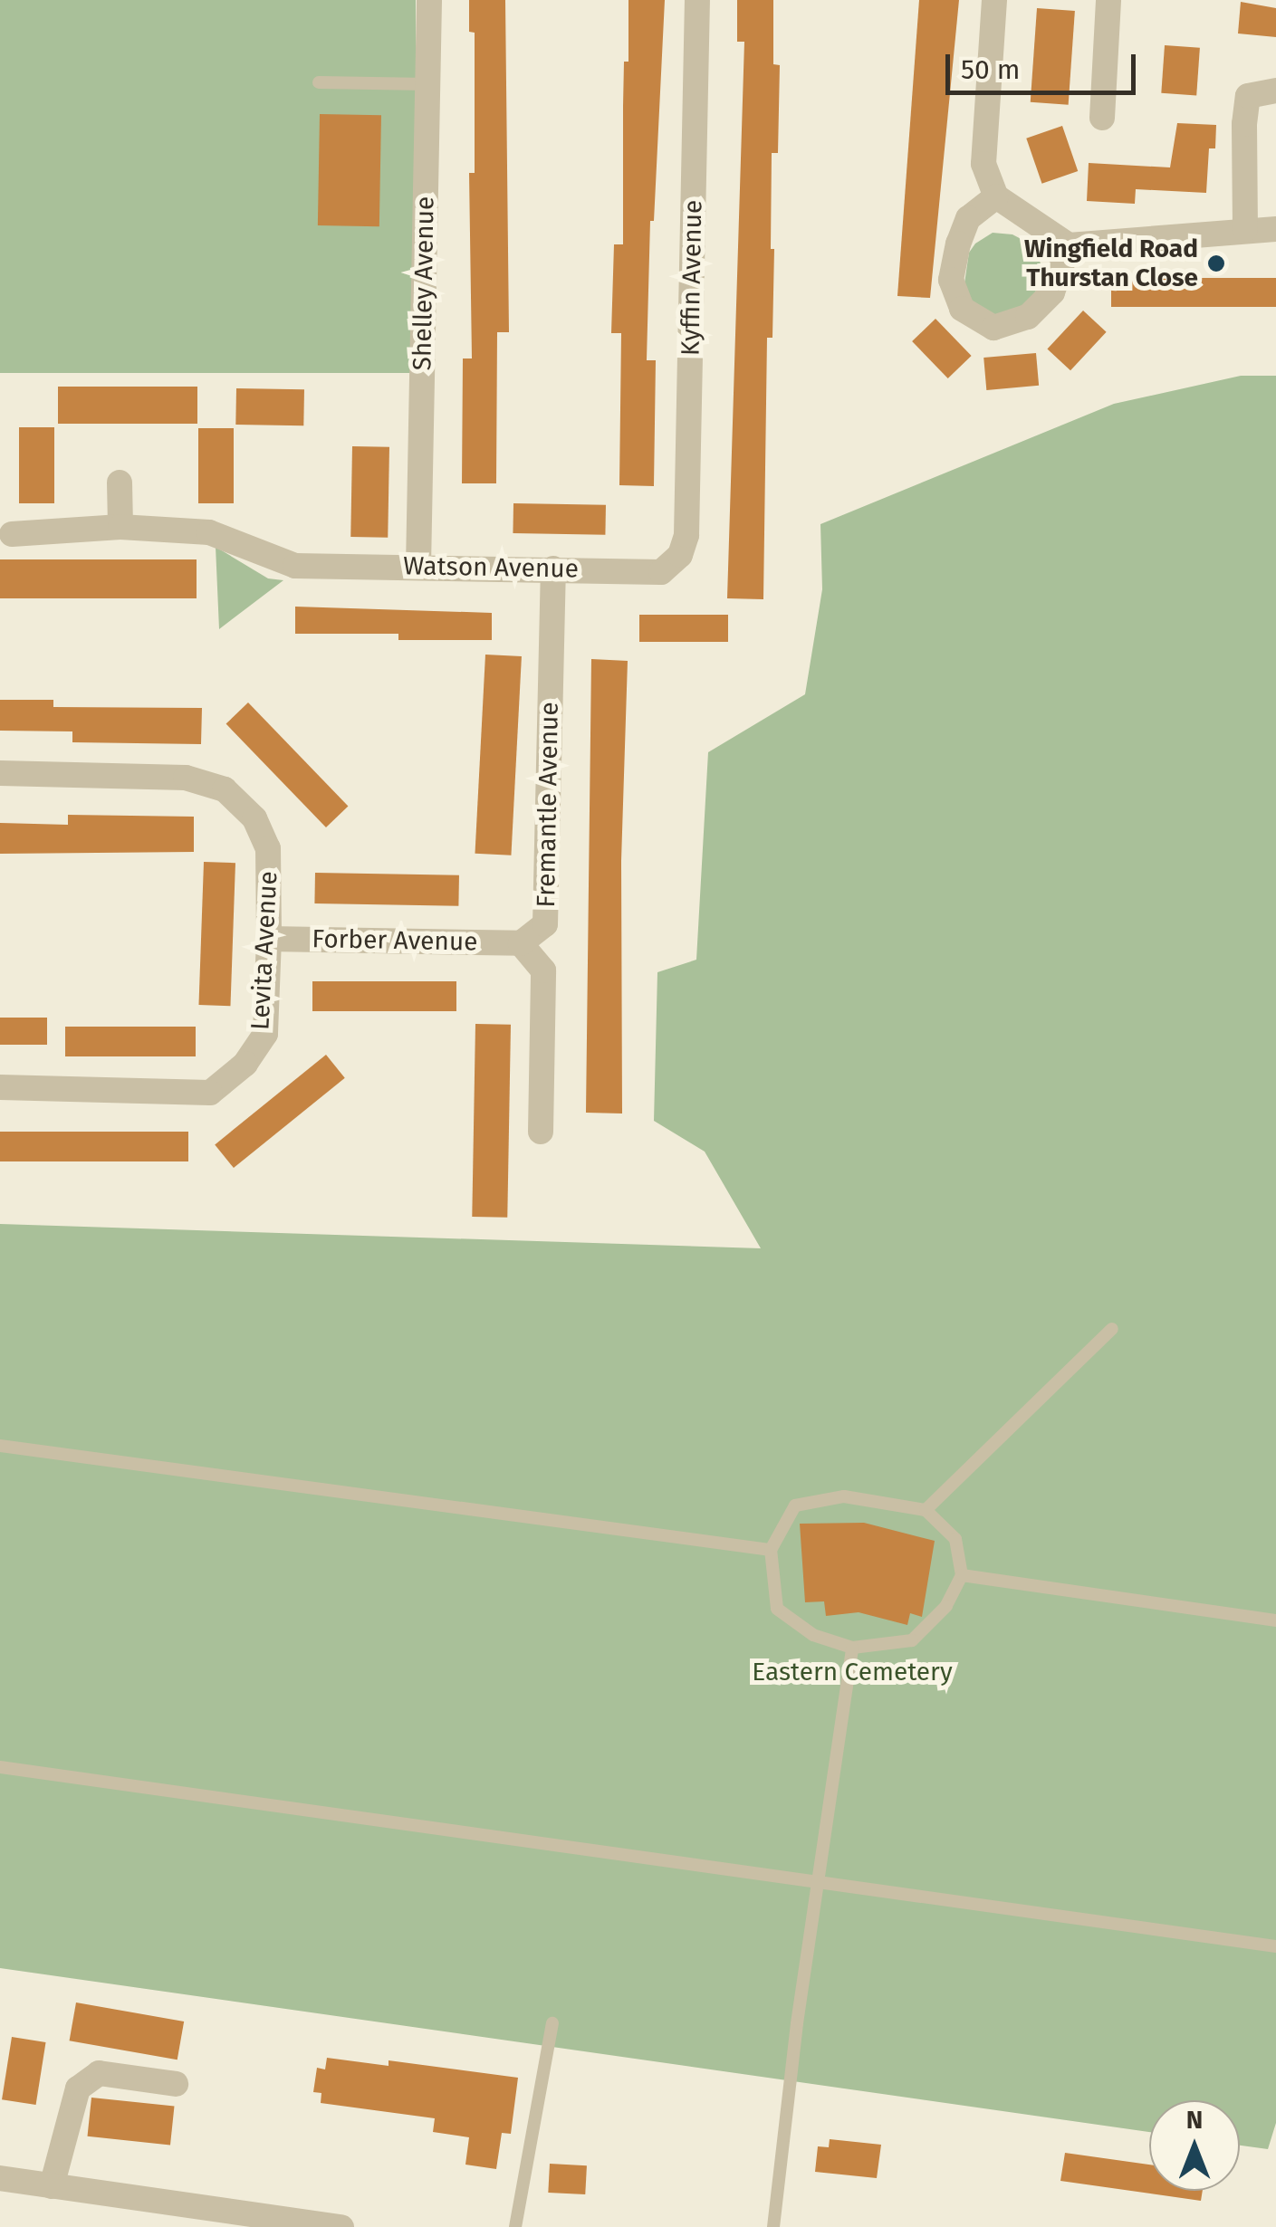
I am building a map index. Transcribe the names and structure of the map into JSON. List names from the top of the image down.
{
  "streets": {
    "street": [
      "Kyffin Avenue",
      "Shelley Avenue",
      "Watson Avenue",
      "Fremantle Avenue",
      "Forber Avenue",
      "Levita Avenue"
    ]
  },
  "crossings": [
    ["Kyffin Avenue", "Watson Avenue"],
    ["Shelley Avenue", "Watson Avenue"],
    ["Watson Avenue", "Fremantle Avenue"],
    ["Fremantle Avenue", "Forber Avenue"],
    ["Forber Avenue", "Levita Avenue"]
  ],
  "parks": ["Eastern Cemetery"],
  "places": ["Wingfield Road Thurstan Close"],
  "scale_bar": "50 m",
  "north": "top"
}
